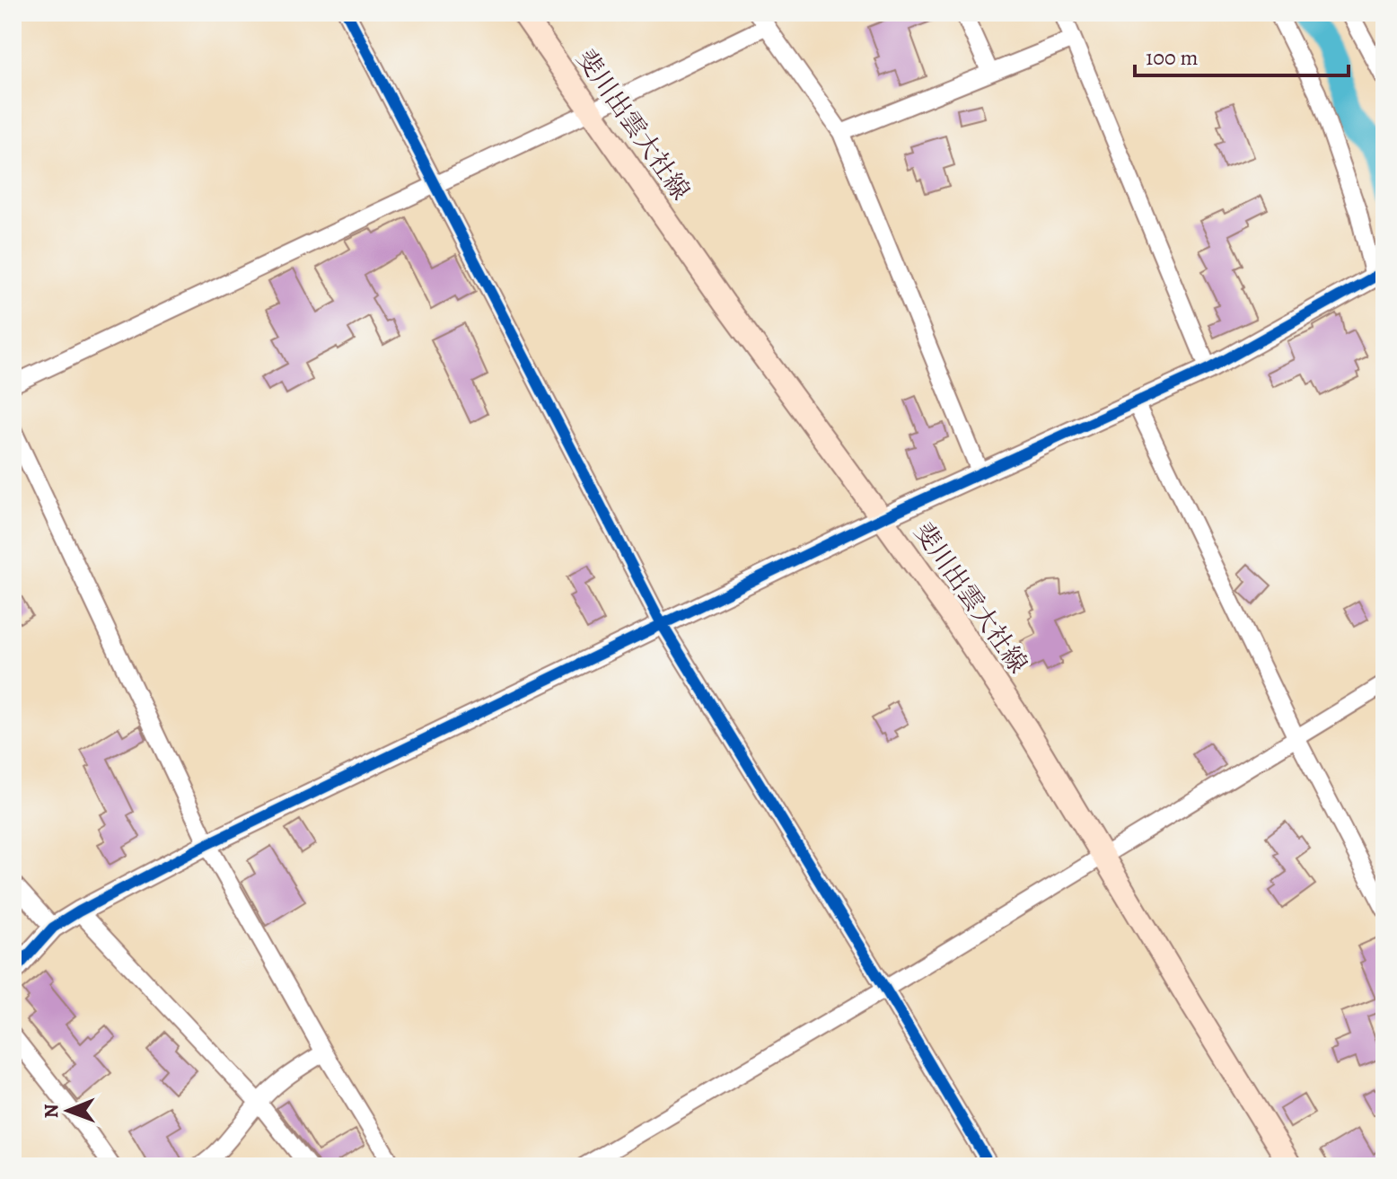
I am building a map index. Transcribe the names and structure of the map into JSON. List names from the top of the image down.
{
  "streets": {
    "main road": ["斐川出雲大社線"]
  },
  "scale_bar": "100 m",
  "north": "left"
}
